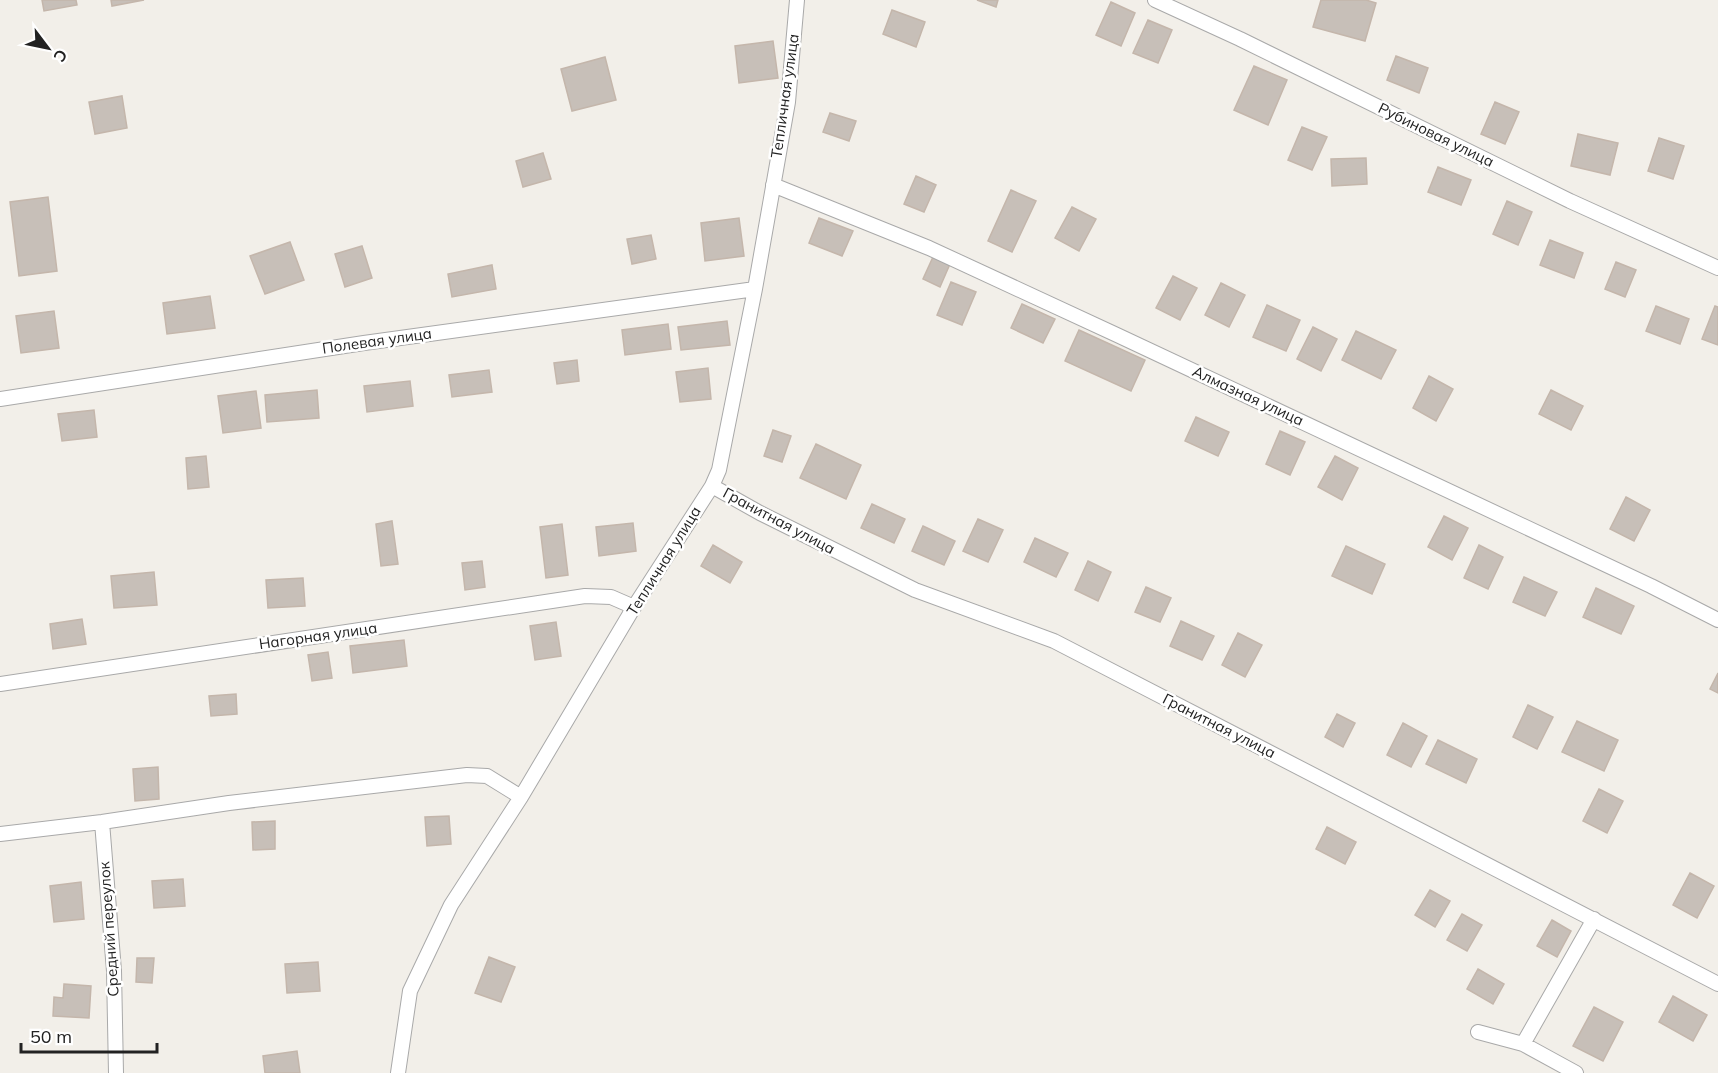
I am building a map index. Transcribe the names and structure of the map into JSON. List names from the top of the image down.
{
  "streets": {
    "street": [
      "Тепличная улица",
      "Рубиновая улица",
      "Полевая улица",
      "Алмазная улица",
      "Гранитная улица",
      "Нагорная улица",
      "Средний переулок"
    ]
  },
  "crossings": [
    ["Тепличная улица", "Полевая улица"],
    ["Тепличная улица", "Алмазная улица"],
    ["Тепличная улица", "Гранитная улица"],
    ["Тепличная улица", "Нагорная улица"]
  ],
  "scale_bar": "50 m",
  "north": "bottom right"
}
